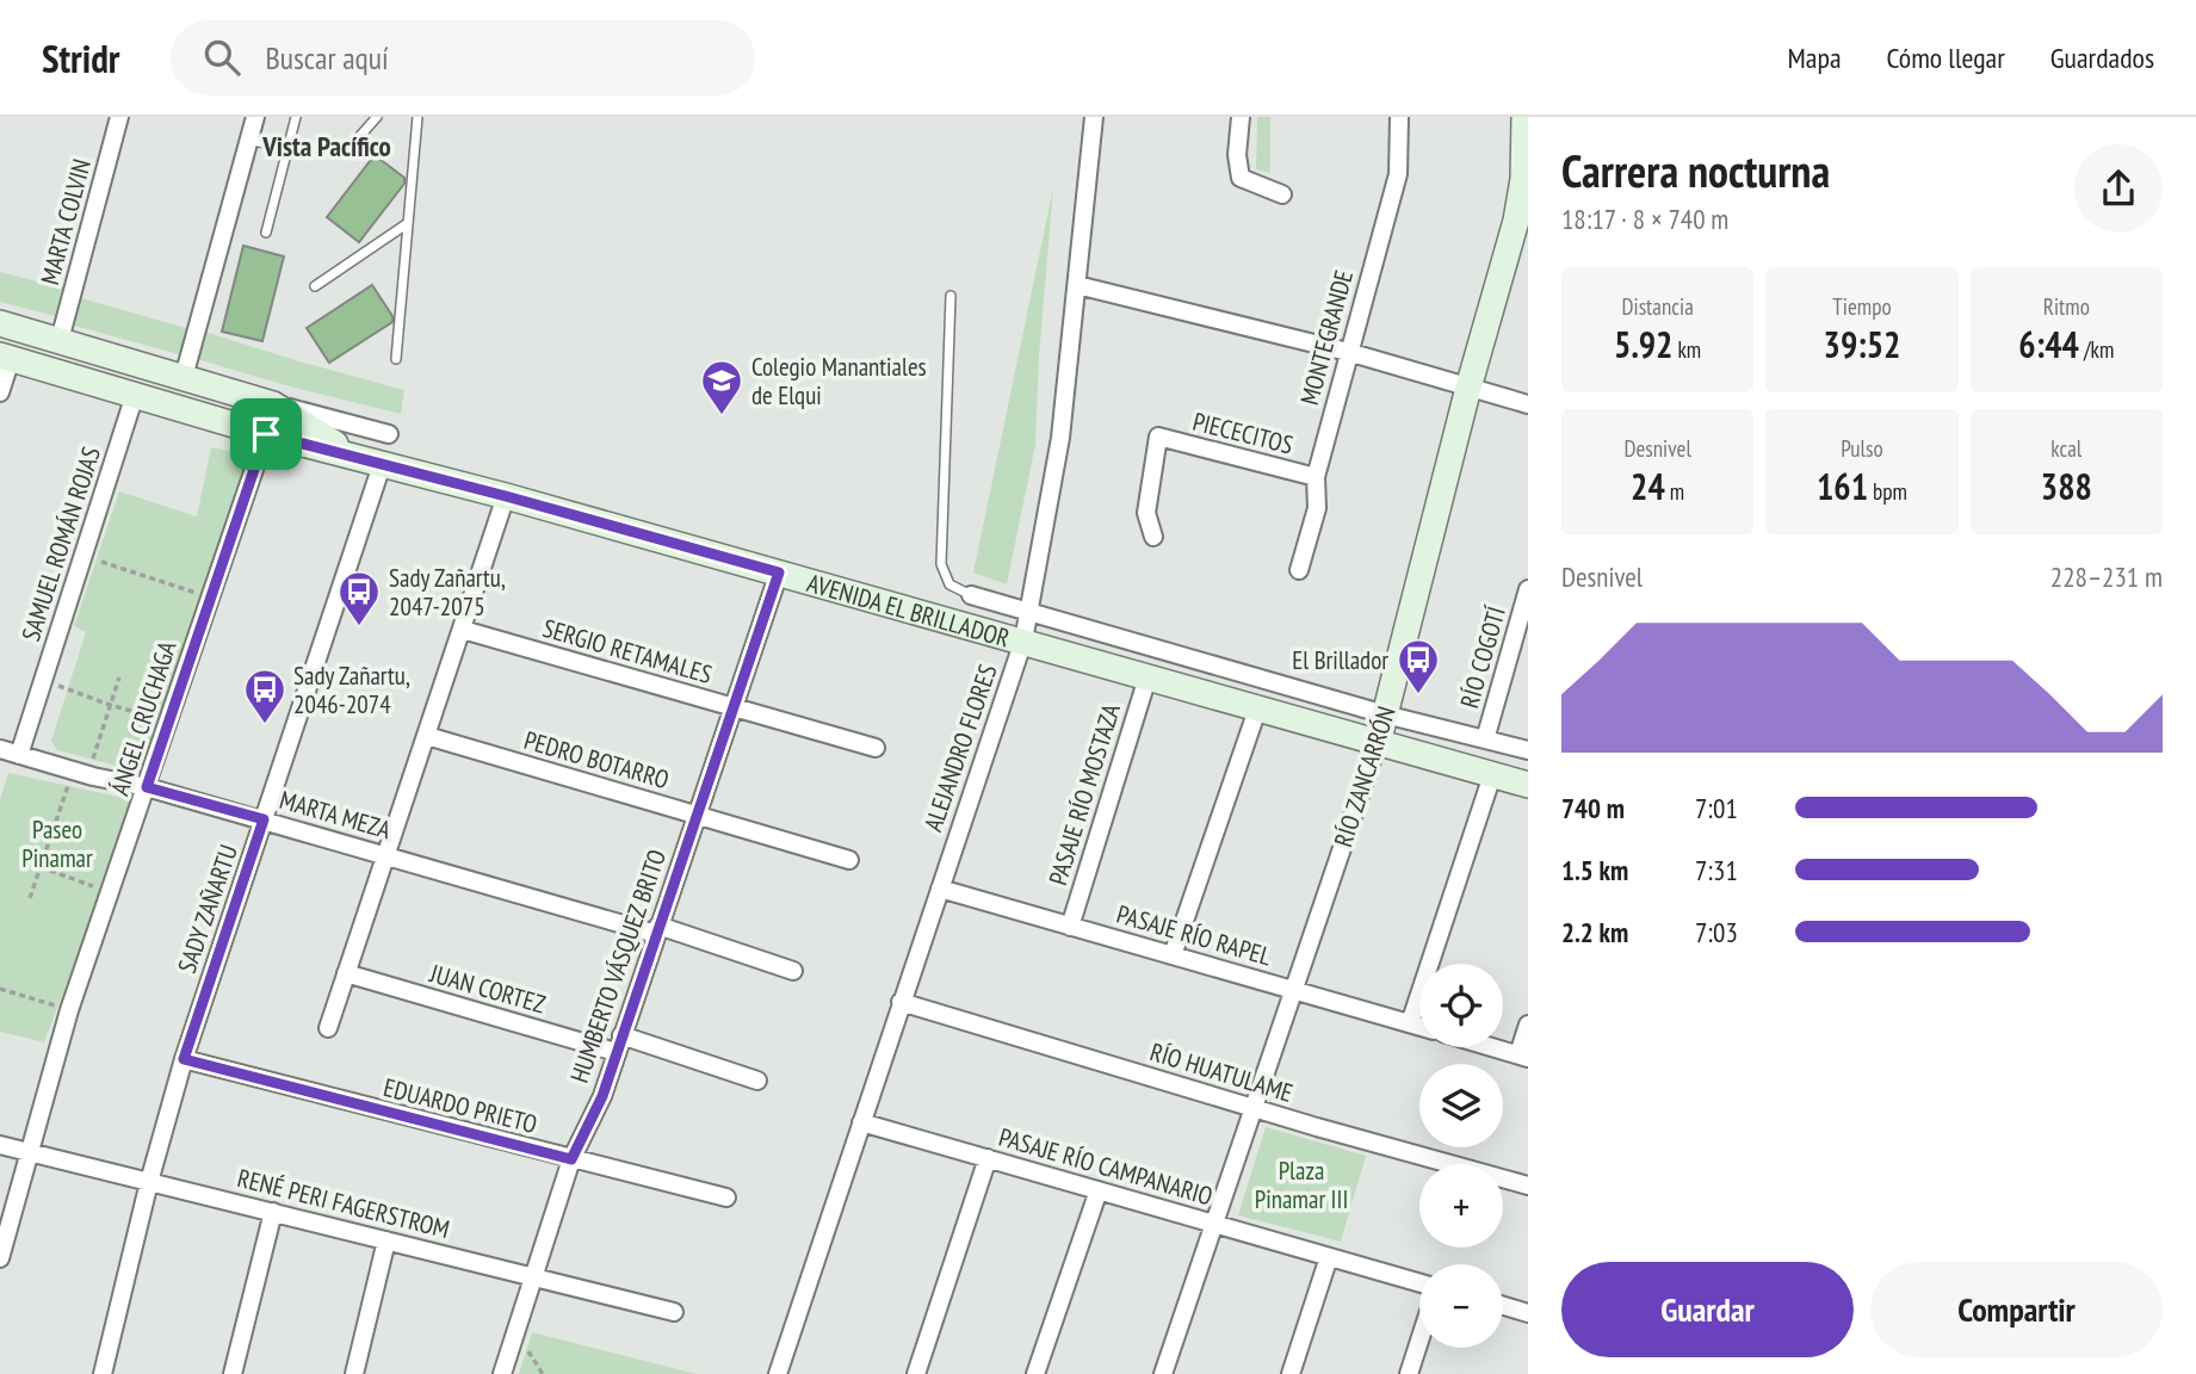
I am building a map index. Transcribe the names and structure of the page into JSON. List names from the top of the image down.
{
  "streets": {
    "street": [
      "MARTA COLVIN",
      "MONTEGRANDE",
      "PIECECITOS",
      "SAMUEL ROMÁN ROJAS",
      "AVENIDA EL BRILLADOR",
      "SERGIO RETAMALES",
      "RÍO COGOTÍ",
      "ÁNGEL CRUCHAGA",
      "ALEJANDRO FLORES",
      "PEDRO BOTARRO",
      "RÍO ZANCARRÓN",
      "PASAJE RÍO MOSTAZA",
      "MARTA MEZA",
      "SADY ZAÑARTU",
      "PASAJE RÍO RAPEL",
      "HUMBERTO VÁSQUEZ BRITO",
      "JUAN CORTEZ",
      "RÍO HUATULAME",
      "EDUARDO PRIETO",
      "PASAJE RÍO CAMPANARIO",
      "RENÉ PERI FAGERSTROM"
    ]
  },
  "crossings": [
    ["MONTEGRANDE", "PIECECITOS"],
    ["SAMUEL ROMÁN ROJAS", "AVENIDA EL BRILLADOR"],
    ["SAMUEL ROMÁN ROJAS", "MARTA MEZA"],
    ["AVENIDA EL BRILLADOR", "RÍO COGOTÍ"],
    ["AVENIDA EL BRILLADOR", "ÁNGEL CRUCHAGA"],
    ["AVENIDA EL BRILLADOR", "ALEJANDRO FLORES"],
    ["AVENIDA EL BRILLADOR", "RÍO ZANCARRÓN"],
    ["AVENIDA EL BRILLADOR", "PASAJE RÍO MOSTAZA"],
    ["AVENIDA EL BRILLADOR", "SADY ZAÑARTU"],
    ["AVENIDA EL BRILLADOR", "HUMBERTO VÁSQUEZ BRITO"],
    ["SERGIO RETAMALES", "HUMBERTO VÁSQUEZ BRITO"],
    ["ÁNGEL CRUCHAGA", "MARTA MEZA"],
    ["ÁNGEL CRUCHAGA", "RENÉ PERI FAGERSTROM"],
    ["ALEJANDRO FLORES", "PASAJE RÍO RAPEL"],
    ["ALEJANDRO FLORES", "RÍO HUATULAME"],
    ["ALEJANDRO FLORES", "PASAJE RÍO CAMPANARIO"],
    ["PEDRO BOTARRO", "HUMBERTO VÁSQUEZ BRITO"],
    ["RÍO ZANCARRÓN", "PASAJE RÍO RAPEL"],
    ["RÍO ZANCARRÓN", "RÍO HUATULAME"],
    ["RÍO ZANCARRÓN", "PASAJE RÍO CAMPANARIO"],
    ["PASAJE RÍO MOSTAZA", "PASAJE RÍO RAPEL"],
    ["MARTA MEZA", "SADY ZAÑARTU"],
    ["MARTA MEZA", "HUMBERTO VÁSQUEZ BRITO"],
    ["SADY ZAÑARTU", "EDUARDO PRIETO"],
    ["SADY ZAÑARTU", "RENÉ PERI FAGERSTROM"],
    ["HUMBERTO VÁSQUEZ BRITO", "JUAN CORTEZ"],
    ["HUMBERTO VÁSQUEZ BRITO", "EDUARDO PRIETO"],
    ["HUMBERTO VÁSQUEZ BRITO", "RENÉ PERI FAGERSTROM"]
  ],
  "districts": ["Vista Pacífico"],
  "parks": ["Paseo Pinamar", "Plaza Pinamar III"],
  "places": {
    "school or university": ["Colegio Manantiales de Elqui"],
    "bus stop": ["Sady Zañartu, 2047-2075", "El Brillador", "Sady Zañartu, 2046-2074"]
  },
  "page": {
    "header": "Stridr",
    "search": "Buscar aquí",
    "nav": ["Mapa", "Cómo llegar", "Guardados"],
    "heading": ["Carrera nocturna", "18:17 · 8 × 740 m"],
    "stats": [
      ["Distancia", "5.92 km"],
      ["Tiempo", "39:52"],
      ["Ritmo", "6:44 /km"],
      ["Desnivel", "24 m"],
      ["Pulso", "161 bpm"],
      ["kcal", "388"]
    ],
    "chart": ["Desnivel", "228–231 m"],
    "list": [
      {
        "name": "740 m",
        "note": "7:01"
      },
      {
        "name": "1.5 km",
        "note": "7:31"
      },
      {
        "name": "2.2 km",
        "note": "7:03"
      }
    ],
    "map_buttons": ["+", "−"],
    "buttons": ["Guardar", "Compartir"]
  }
}
